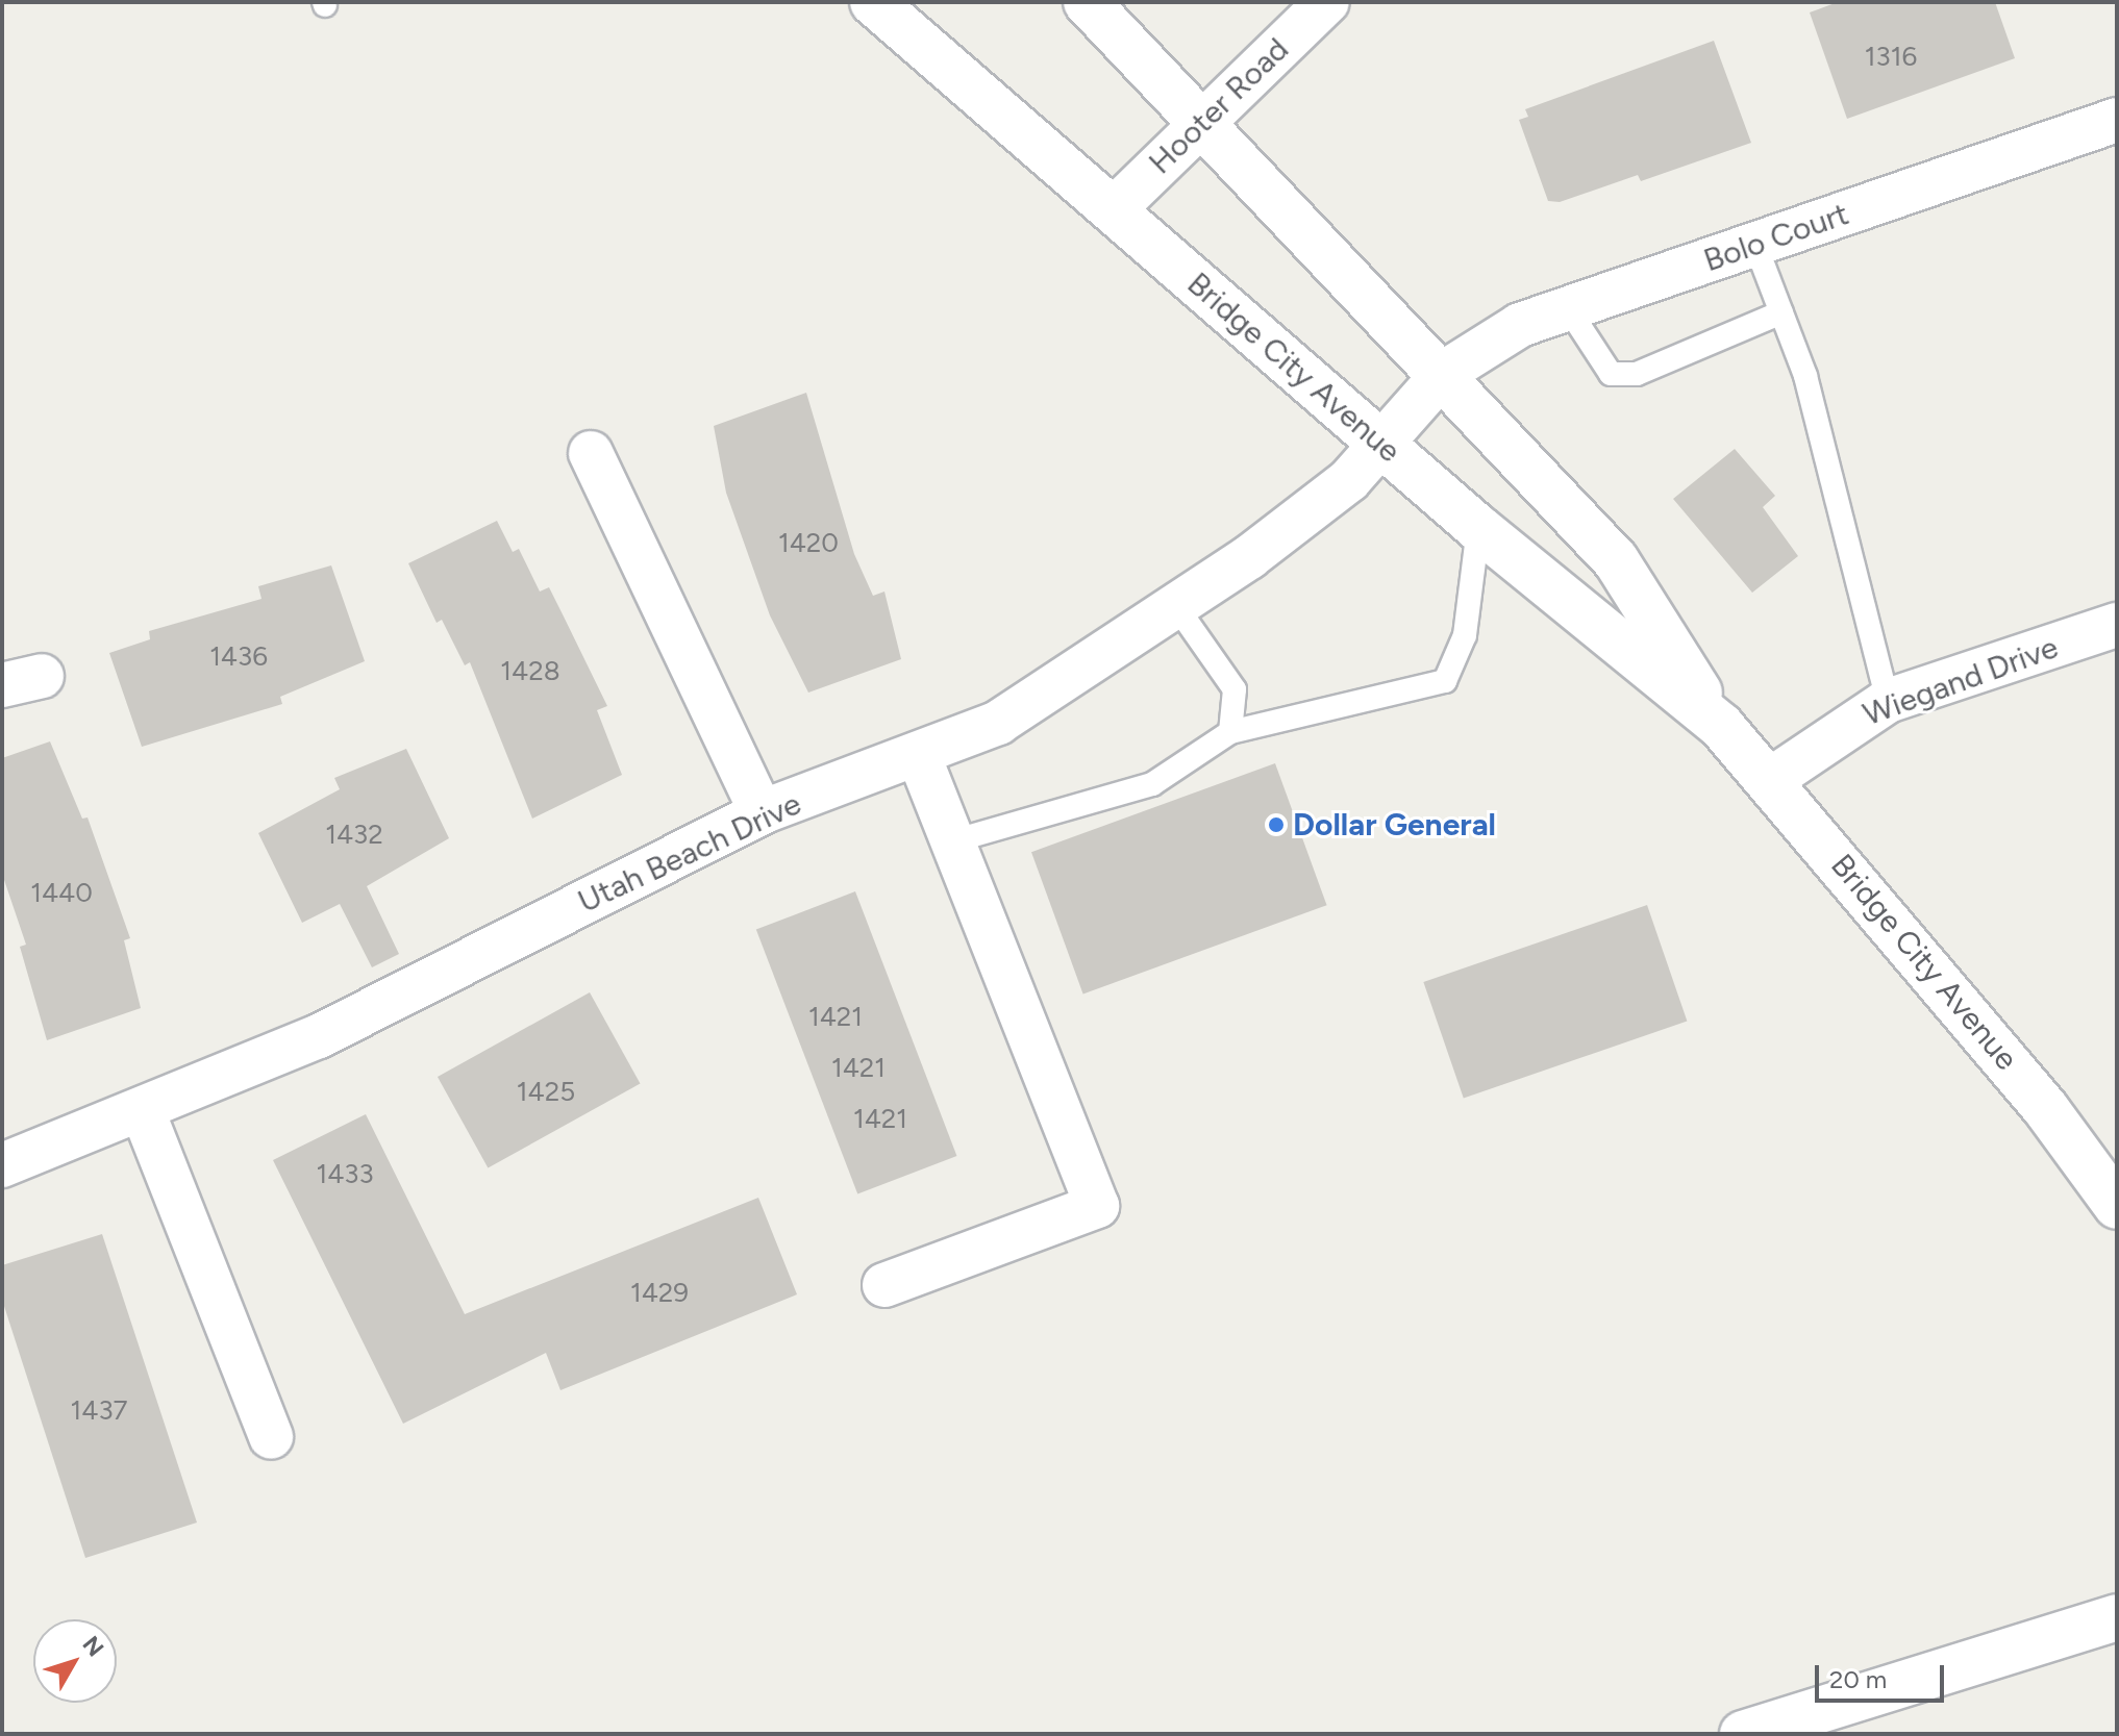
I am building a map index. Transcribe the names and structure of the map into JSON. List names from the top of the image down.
{
  "streets": {
    "main road": ["Bridge City Avenue"],
    "street": [
      "Hooter Road",
      "Bolo Court",
      "Wiegand Drive",
      "Utah Beach Drive"
    ]
  },
  "crossings": [
    ["Hooter Road", "Bridge City Avenue"],
    ["Bolo Court", "Bridge City Avenue"],
    ["Bolo Court", "Utah Beach Drive"],
    ["Bridge City Avenue", "Wiegand Drive"],
    ["Bridge City Avenue", "Utah Beach Drive"]
  ],
  "places": ["Dollar General"],
  "house_numbers": [
    "1316",
    "1420",
    "1436",
    "1428",
    "1432",
    "1440",
    "1421",
    "1421",
    "1425",
    "1421",
    "1433",
    "1429",
    "1437"
  ],
  "scale_bar": "20 m",
  "north": "top right"
}
